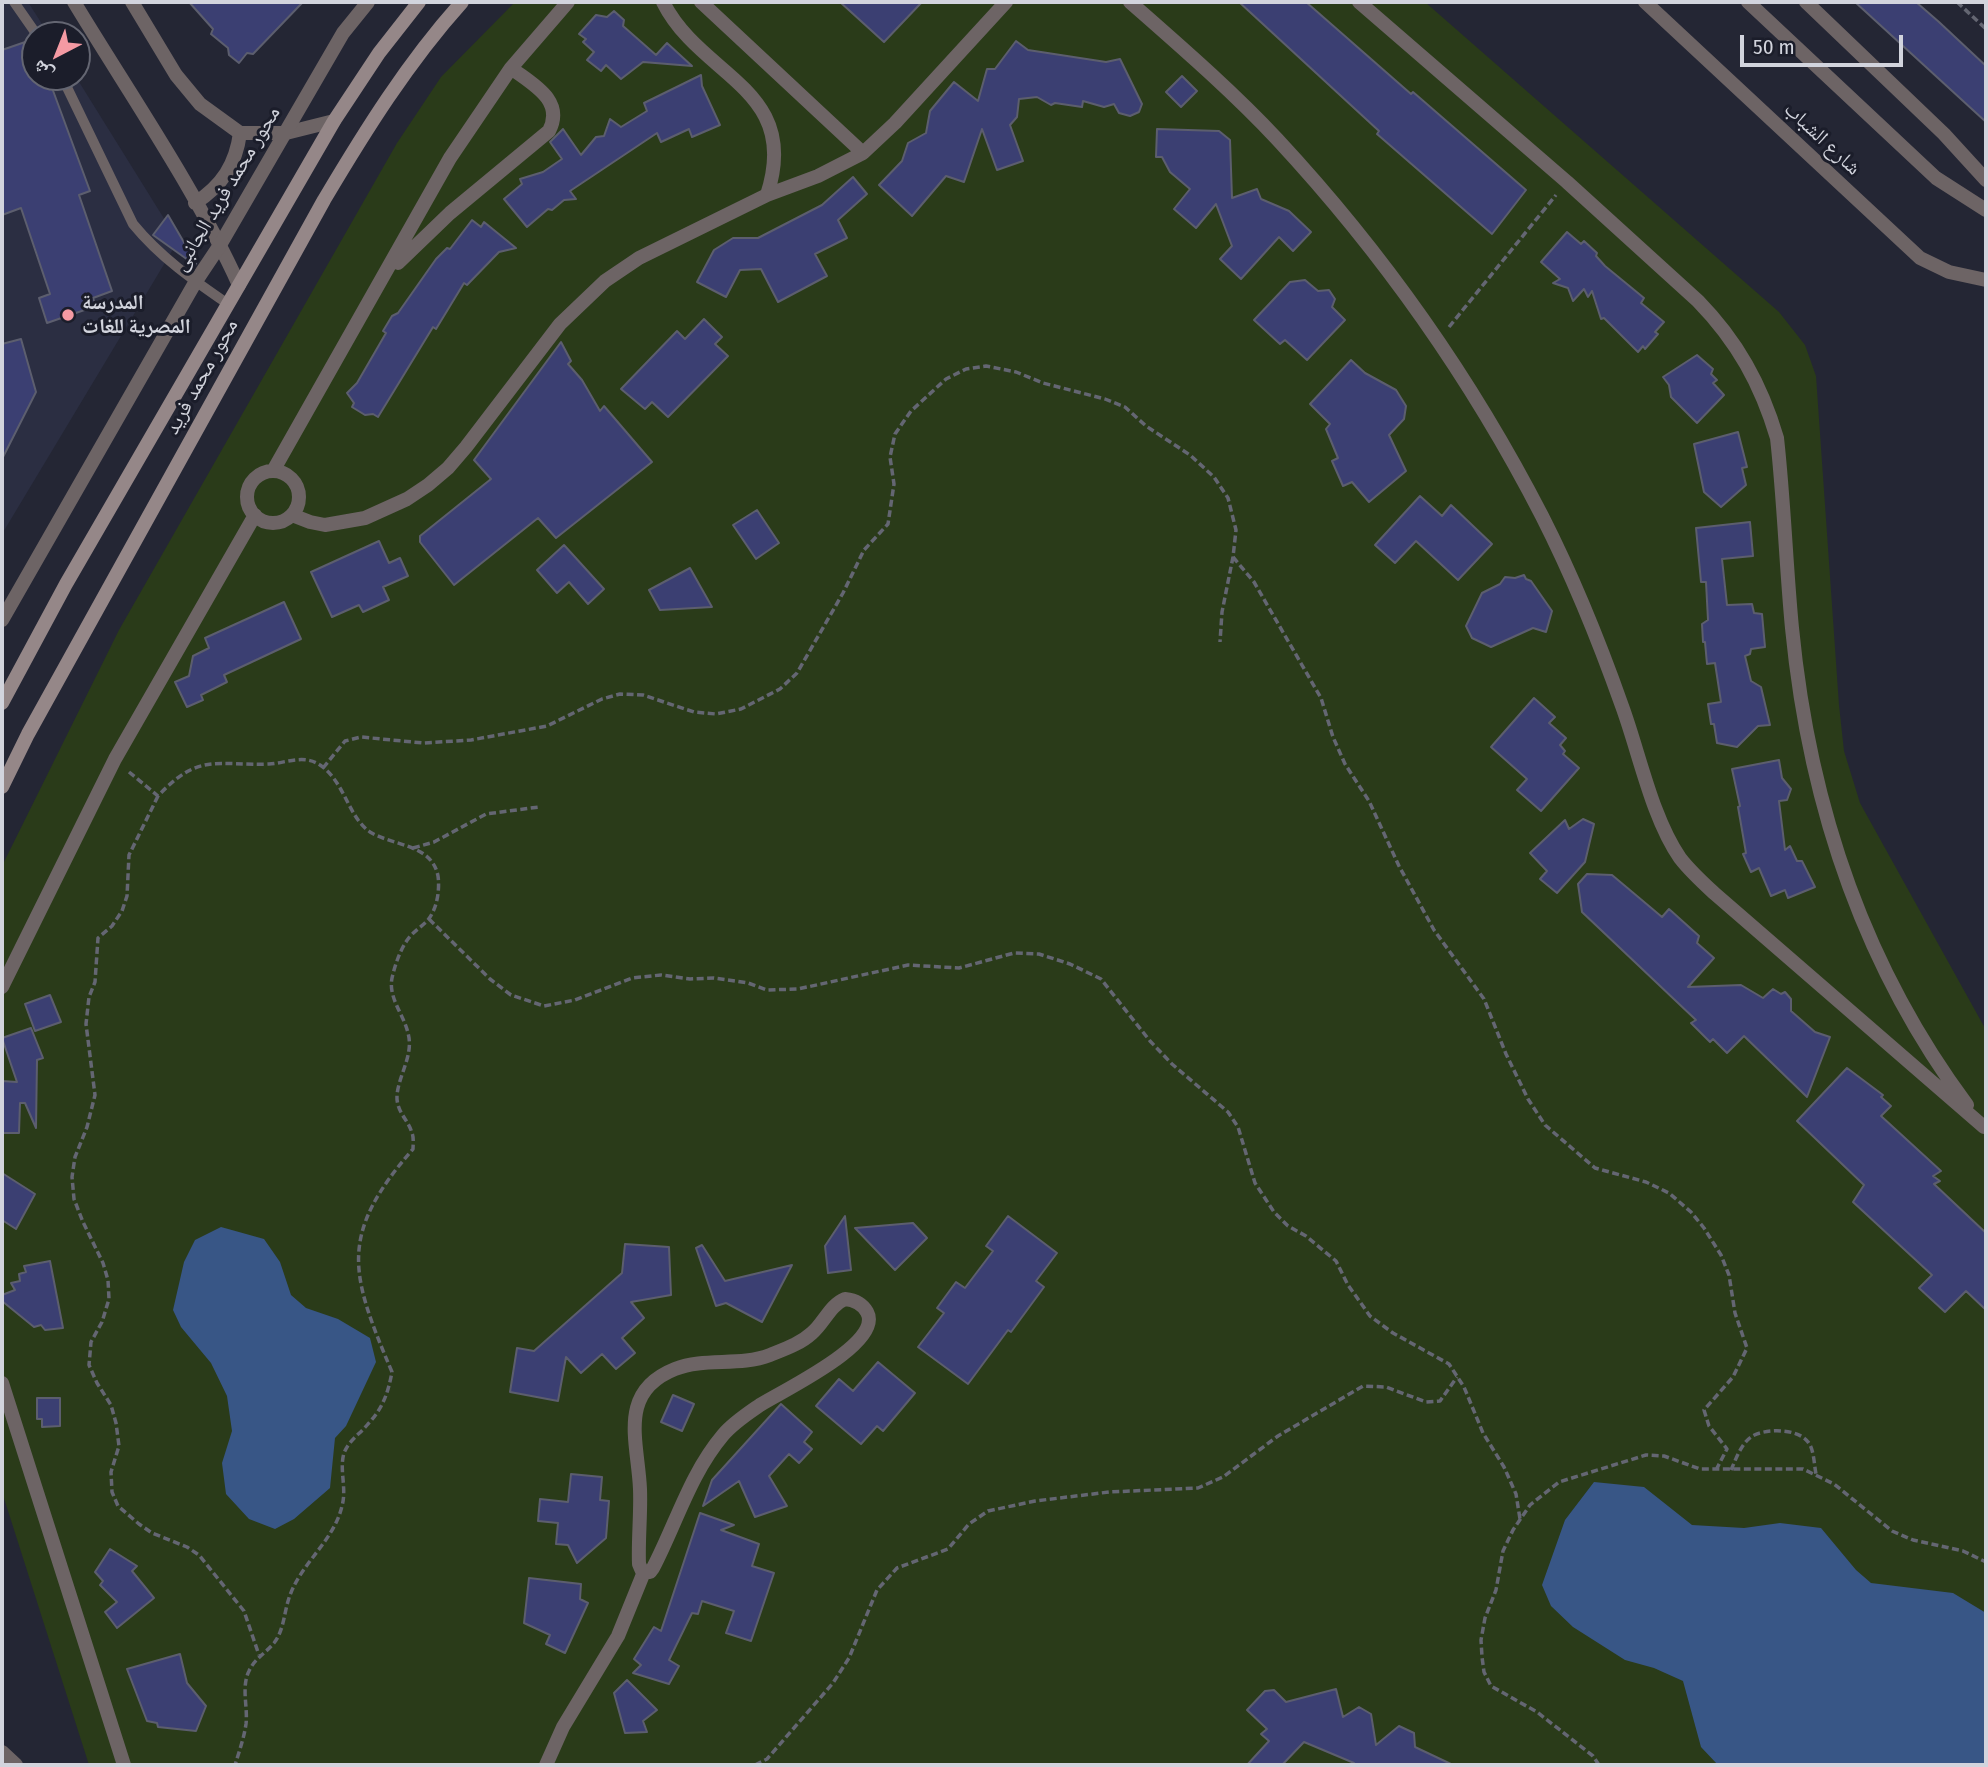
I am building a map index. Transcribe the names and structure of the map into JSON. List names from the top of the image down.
{
  "streets": {
    "main road": ["محور محمد فريد"],
    "street": ["شارع الشباب", "محور محمد فريد الجانبى"]
  },
  "places": ["المدرسة المصرية للغات"],
  "scale_bar": "50 m",
  "north": "bottom left"
}
